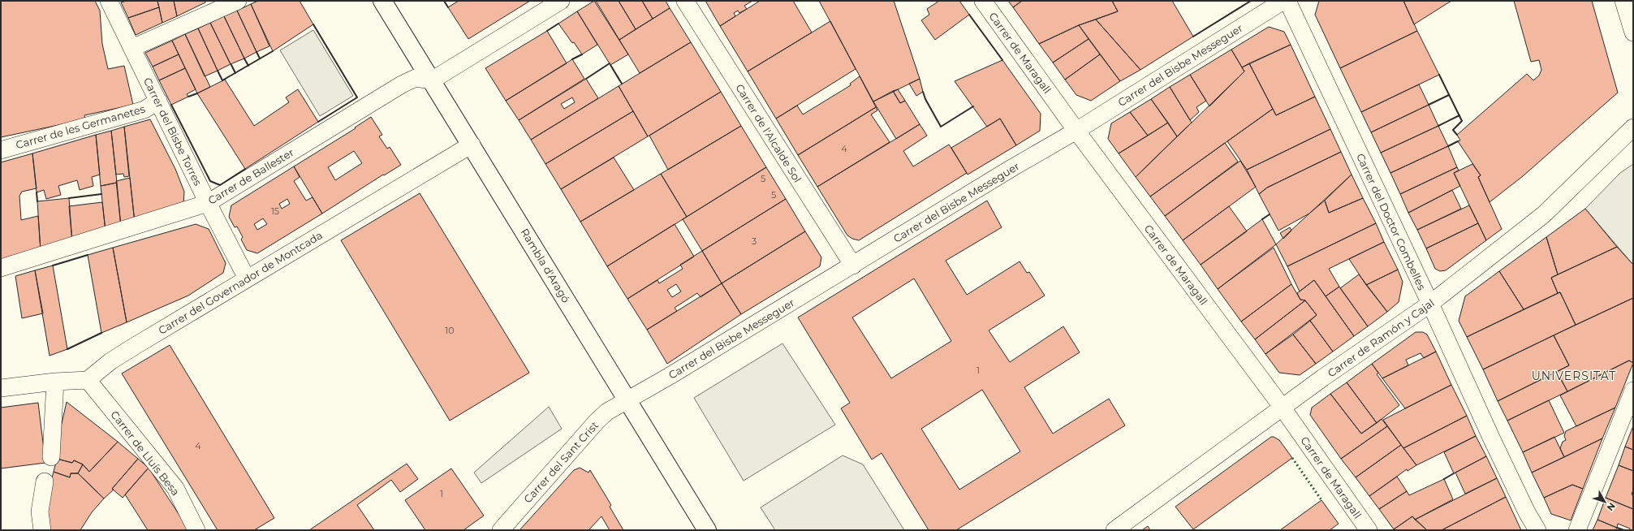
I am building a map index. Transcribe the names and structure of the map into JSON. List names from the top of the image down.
{
  "streets": {
    "main road": ["Rambla d'Aragó"],
    "street": [
      "Carrer de Maragall",
      "Carrer del Bisbe Messeguer",
      "Carrer de les Germanetes",
      "Carrer del Bisbe Torres",
      "Carrer de l'Alcalde Sol",
      "Carrer de Ballester",
      "Carrer del Doctor Combelles",
      "Carrer del Governador de Montcada",
      "Carrer de Ramón y Cajal",
      "Carrer de Lluís Besa",
      "Carrer del Sant Crist"
    ]
  },
  "crossings": [
    ["Carrer de Maragall", "Carrer del Bisbe Messeguer"],
    ["Carrer de Maragall", "Carrer de Ramón y Cajal"],
    ["Carrer del Bisbe Messeguer", "Carrer de l'Alcalde Sol"],
    ["Carrer del Bisbe Messeguer", "Rambla d'Aragó"],
    ["Carrer del Bisbe Messeguer", "Carrer del Sant Crist"],
    ["Carrer de les Germanetes", "Carrer del Bisbe Torres"],
    ["Carrer del Bisbe Torres", "Carrer de Ballester"],
    ["Carrer del Bisbe Torres", "Carrer del Governador de Montcada"],
    ["Carrer de Ballester", "Rambla d'Aragó"],
    ["Carrer del Doctor Combelles", "Carrer de Ramón y Cajal"],
    ["Rambla d'Aragó", "Carrer del Governador de Montcada"],
    ["Rambla d'Aragó", "Carrer del Sant Crist"],
    ["Carrer del Governador de Montcada", "Carrer de Lluís Besa"]
  ],
  "districts": ["UNIVERSITAT"],
  "house_numbers": [
    "4",
    "5",
    "5",
    "15",
    "3",
    "10",
    "1",
    "4",
    "1"
  ],
  "north": "bottom right"
}
